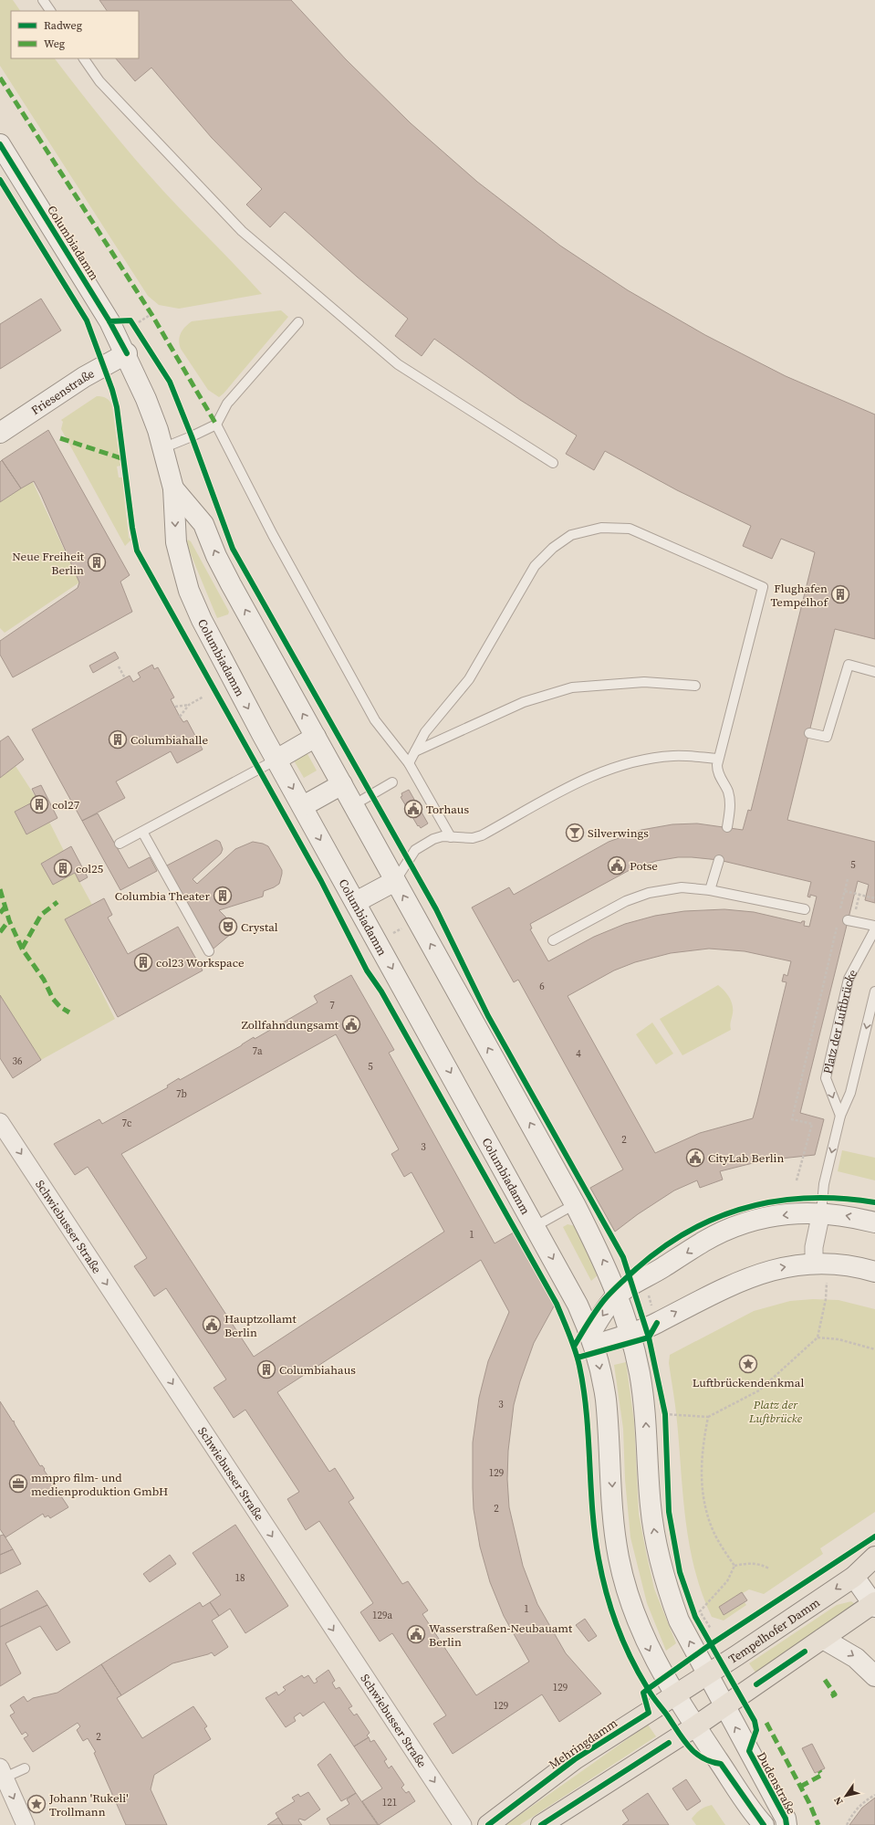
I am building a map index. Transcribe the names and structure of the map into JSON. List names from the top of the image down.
{
  "streets": {
    "main road": [
      "Columbiadamm",
      "Friesenstraße",
      "Tempelhofer Damm",
      "Mehringdamm",
      "Dudenstraße"
    ],
    "street": ["Platz der Luftbrücke", "Schwiebusser Straße"]
  },
  "crossings": [
    ["Columbiadamm", "Friesenstraße"],
    ["Tempelhofer Damm", "Mehringdamm"]
  ],
  "one_way": ["Platz der Luftbrücke", "Schwiebusser Straße"],
  "parks": ["Platz der Luftbrücke"],
  "places": {
    "building": [
      "Neue Freiheit Berlin",
      "Flughafen Tempelhof",
      "Columbiahalle",
      "col27",
      "col25",
      "Columbia Theater",
      "col23 Workspace",
      "Columbiahaus"
    ],
    "public building": [
      "Torhaus",
      "Potse",
      "Zollfahndungsamt",
      "CityLab Berlin",
      "Hauptzollamt Berlin",
      "Wasserstraßen-Neubauamt Berlin"
    ],
    "bar": ["Silverwings"],
    "theatre": ["Crystal"],
    "place": ["Luftbrückendenkmal", "Johann 'Rukeli' Trollmann"],
    "office": ["mmpro film- und medienproduktion GmbH"]
  },
  "house_numbers": [
    "5",
    "6",
    "7",
    "7a",
    "4",
    "36",
    "5",
    "7b",
    "7c",
    "2",
    "3",
    "1",
    "3",
    "129",
    "2",
    "18",
    "1",
    "129a",
    "129",
    "129",
    "2",
    "121"
  ],
  "legend": ["Radweg", "Weg"],
  "north": "bottom left"
}
